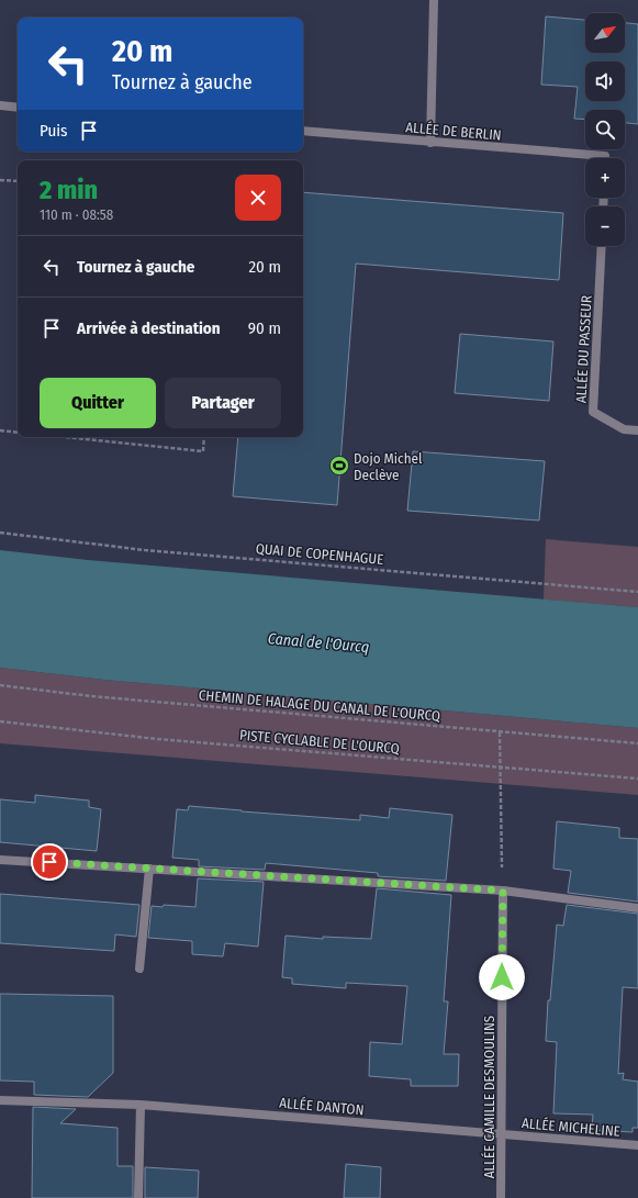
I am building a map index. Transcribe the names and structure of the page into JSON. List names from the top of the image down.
{
  "streets": {
    "street": [
      "ALLÉE DE BERLIN",
      "ALLÉE DU PASSEUR",
      "ALLÉE CAMILLE DESMOULINS",
      "ALLÉE DANTON",
      "ALLÉE MICHELINE"
    ],
    "path": ["QUAI DE COPENHAGUE", "CHEMIN DE HALAGE DU CANAL DE L'OURCQ", "PISTE CYCLABLE DE L'OURCQ"]
  },
  "crossings": [
    ["ALLÉE CAMILLE DESMOULINS", "ALLÉE DANTON"],
    ["ALLÉE CAMILLE DESMOULINS", "ALLÉE MICHELINE"],
    ["ALLÉE DANTON", "ALLÉE MICHELINE"]
  ],
  "water": ["Canal de l'Ourcq"],
  "places": {
    "sports": ["Dojo Michel Declève"]
  },
  "north": "top right",
  "page": {
    "map_buttons": ["+", "−"],
    "turn": ["20 m", "Tournez à gauche"],
    "then": "Puis",
    "heading": ["2 min", "110 m · 08:58"],
    "list": [
      {
        "name": "Tournez à gauche",
        "value": "20 m"
      },
      {
        "name": "Arrivée à destination",
        "value": "90 m"
      }
    ],
    "buttons": ["Quitter", "Partager"]
  }
}
